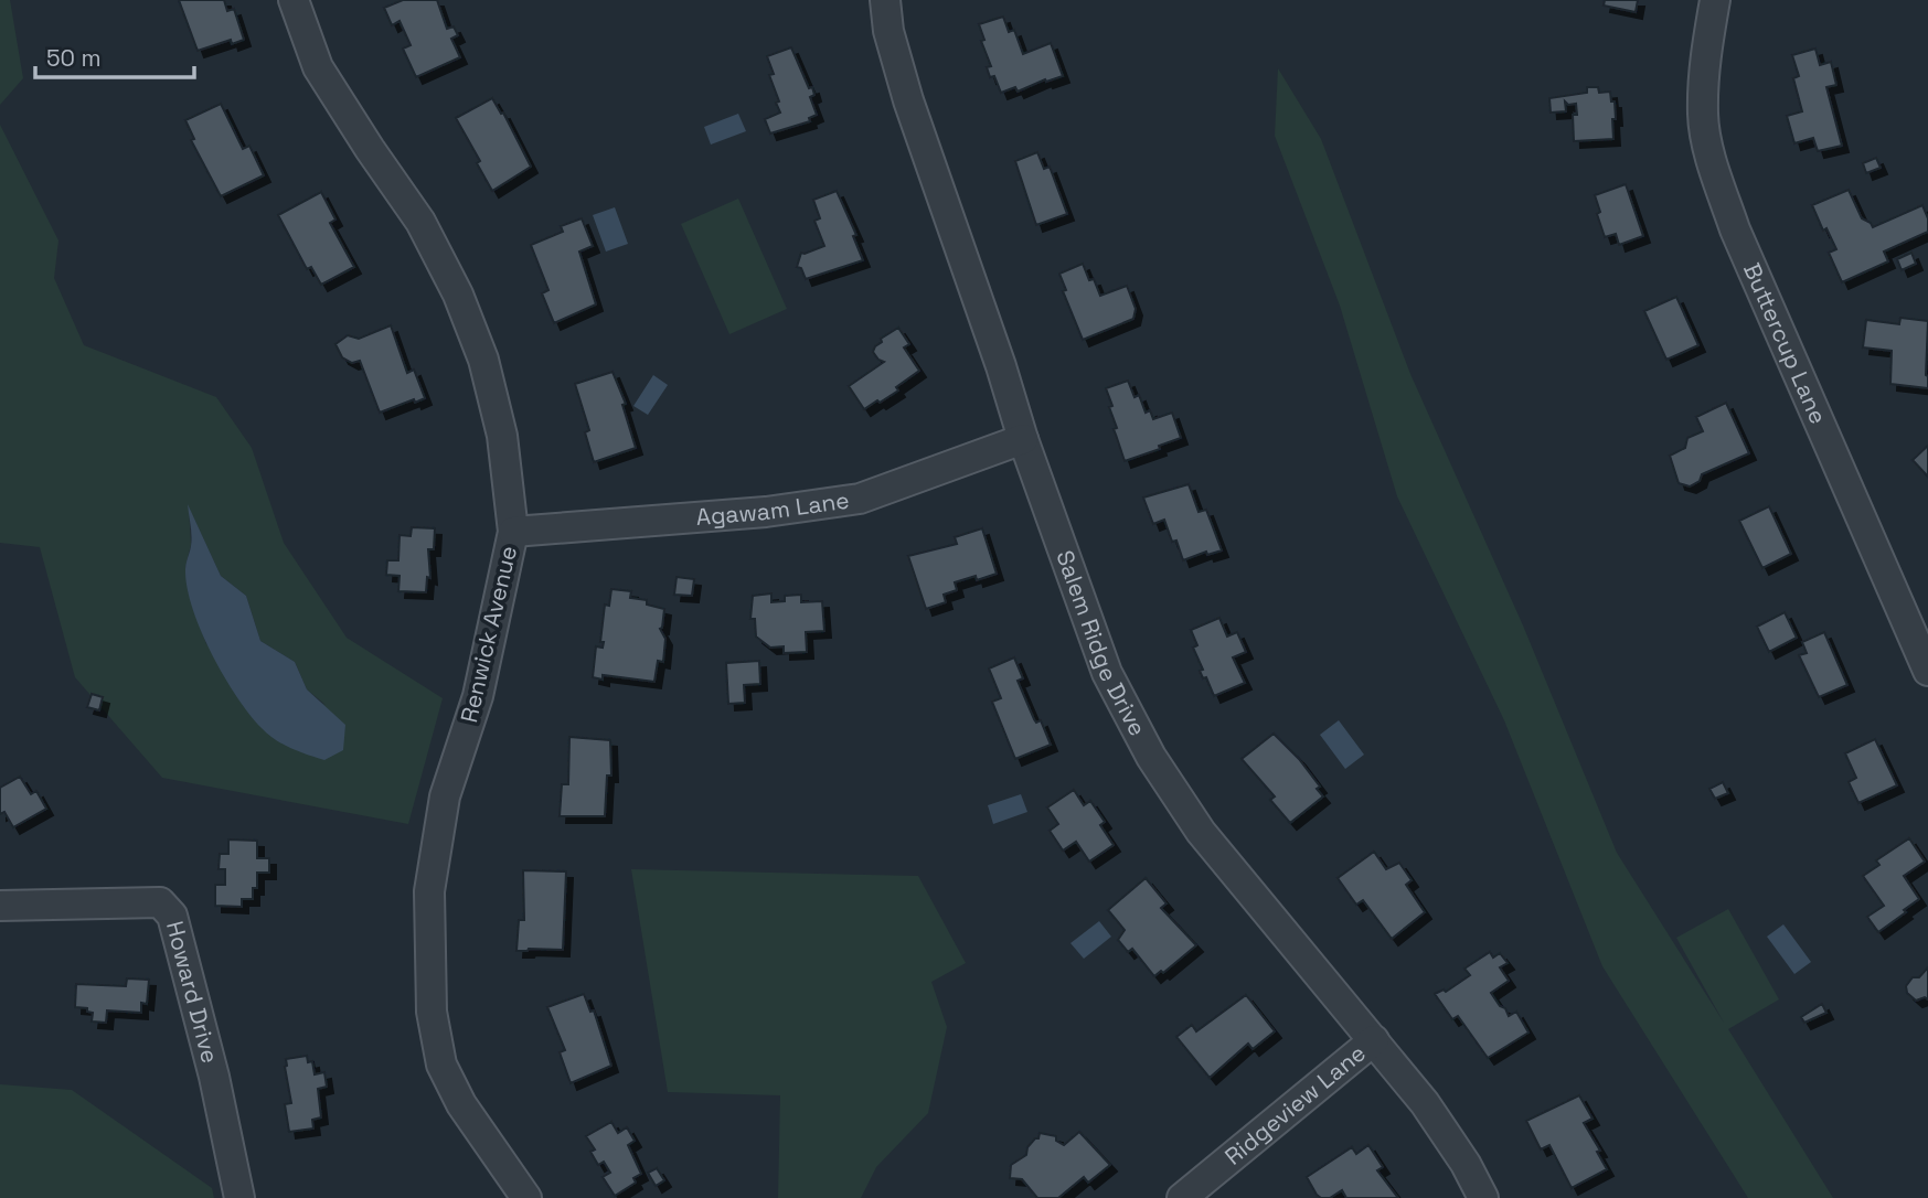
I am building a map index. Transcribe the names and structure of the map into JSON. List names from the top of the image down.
{
  "streets": {
    "street": [
      "Buttercup Lane",
      "Agawam Lane",
      "Renwick Avenue",
      "Salem Ridge Drive",
      "Howard Drive",
      "Ridgeview Lane"
    ]
  },
  "crossings": [
    ["Agawam Lane", "Renwick Avenue"],
    ["Agawam Lane", "Salem Ridge Drive"],
    ["Salem Ridge Drive", "Ridgeview Lane"]
  ],
  "scale_bar": "50 m"
}
